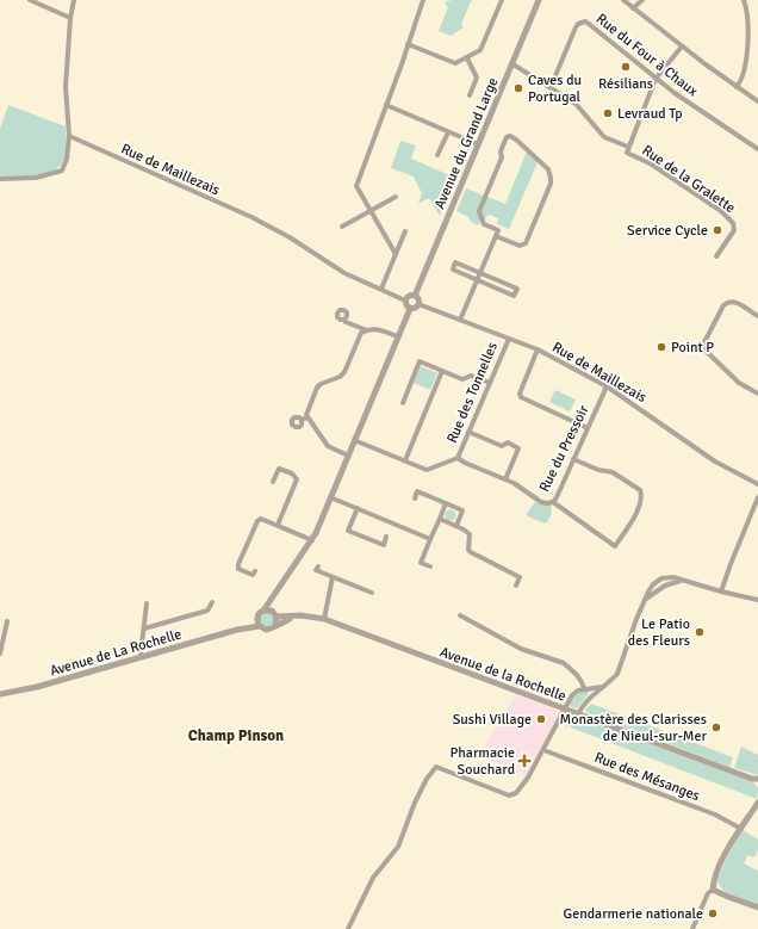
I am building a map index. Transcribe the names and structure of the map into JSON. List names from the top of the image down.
{
  "streets": {
    "street": [
      "Rue du Four à Chaux",
      "Avenue du Grand Large",
      "Rue de Maillezais",
      "Rue de la Gralette",
      "Rue des Tonnelles",
      "Rue du Pressoir",
      "Avenue de La Rochelle",
      "Avenue de la Rochelle",
      "Rue des Mésanges"
    ]
  },
  "crossings": [
    ["Rue du Four à Chaux", "Rue de la Gralette"],
    ["Avenue du Grand Large", "Rue de Maillezais"],
    ["Rue de Maillezais", "Rue des Tonnelles"],
    ["Rue de Maillezais", "Rue du Pressoir"],
    ["Rue des Tonnelles", "Rue du Pressoir"],
    ["Avenue de La Rochelle", "Avenue de la Rochelle"]
  ],
  "districts": ["Champ Pinson"],
  "places": {
    "other": [
      "Résilians",
      "Caves du Portugal",
      "Levraud Tp",
      "Service Cycle",
      "Point P",
      "Le Patio des Fleurs",
      "Sushi Village",
      "Monastère des Clarisses de Nieul-sur-Mer",
      "Gendarmerie nationale"
    ],
    "health": ["Pharmacie Souchard"]
  }
}
